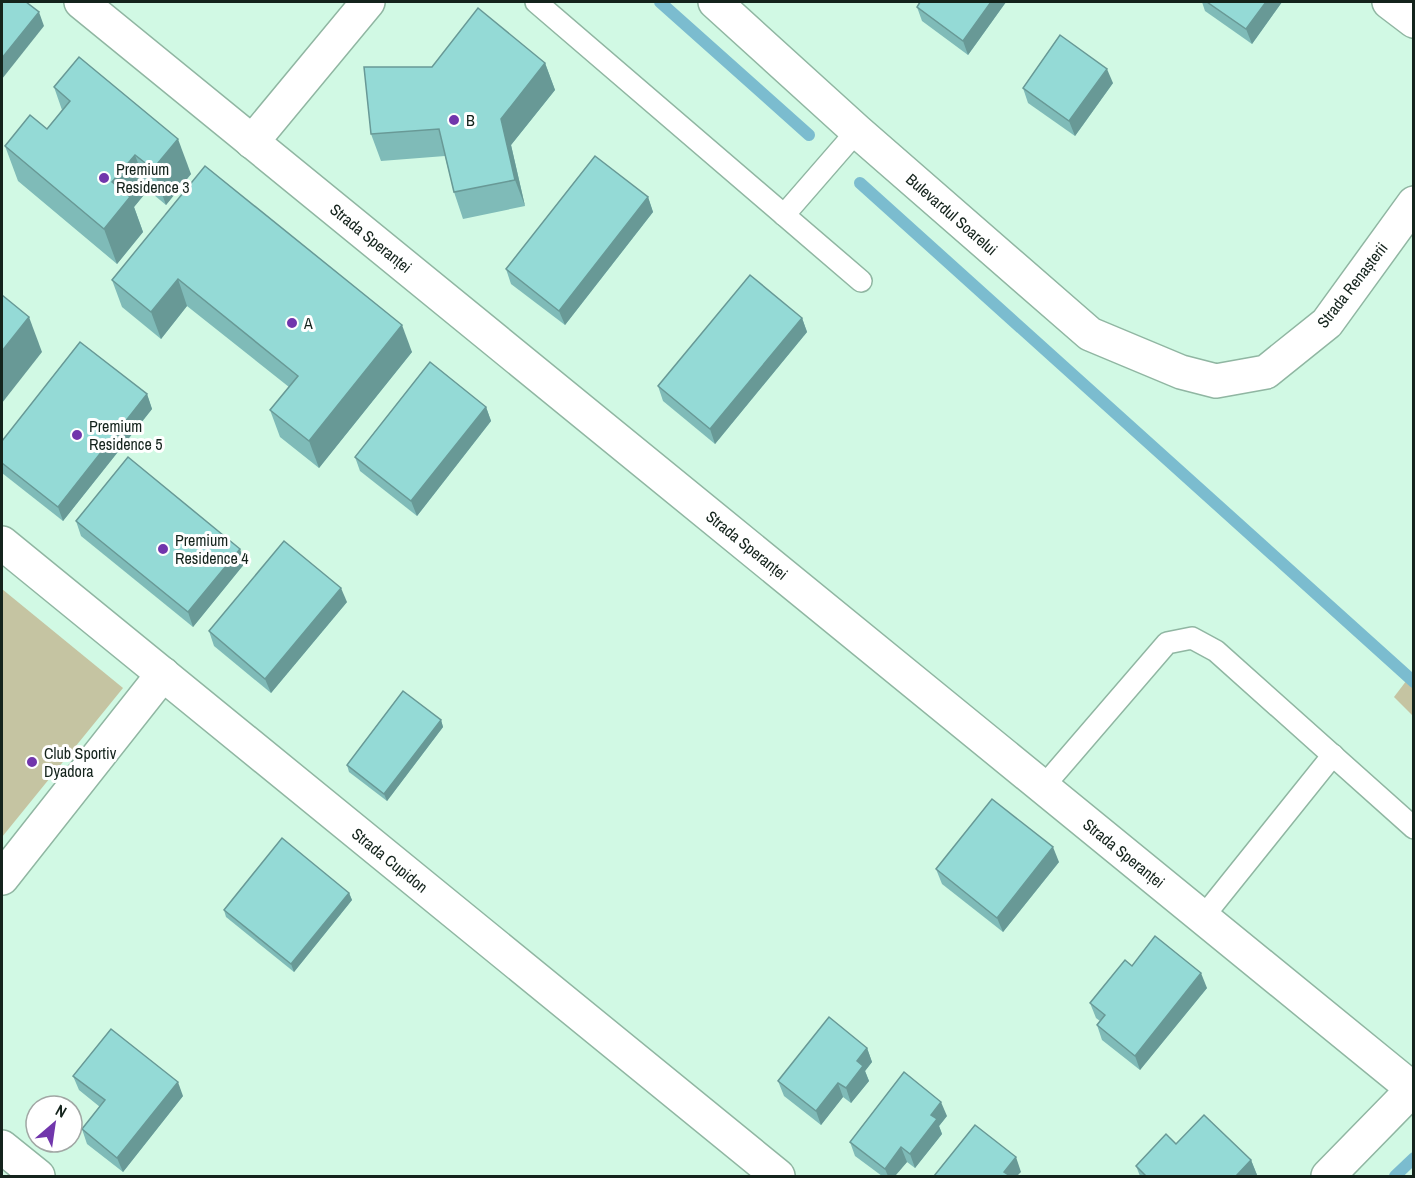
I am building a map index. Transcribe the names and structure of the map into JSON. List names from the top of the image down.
{
  "streets": {
    "street": [
      "Bulevardul Soarelui",
      "Strada Speranței",
      "Strada Renașterii",
      "Strada Cupidon"
    ]
  },
  "crossings": [
    ["Bulevardul Soarelui", "Strada Renașterii"]
  ],
  "places": [
    "B",
    "Premium Residence 3",
    "A",
    "Premium Residence 5",
    "Premium Residence 4",
    "Club Sportiv Dyadora"
  ],
  "north": "top right"
}
